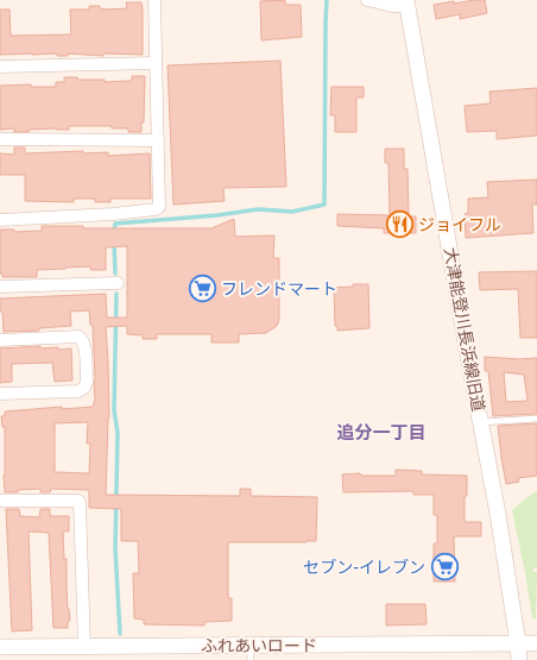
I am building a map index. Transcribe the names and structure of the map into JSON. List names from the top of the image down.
{
  "streets": {
    "street": ["大津能登川長浜線旧道", "ふれあいロード"]
  },
  "crossings": [
    ["大津能登川長浜線旧道", "ふれあいロード"]
  ],
  "districts": ["追分一丁目"],
  "places": {
    "restaurant": ["ジョイフル"],
    "supermarket": ["フレンドマート", "セブン-イレブン"]
  }
}
